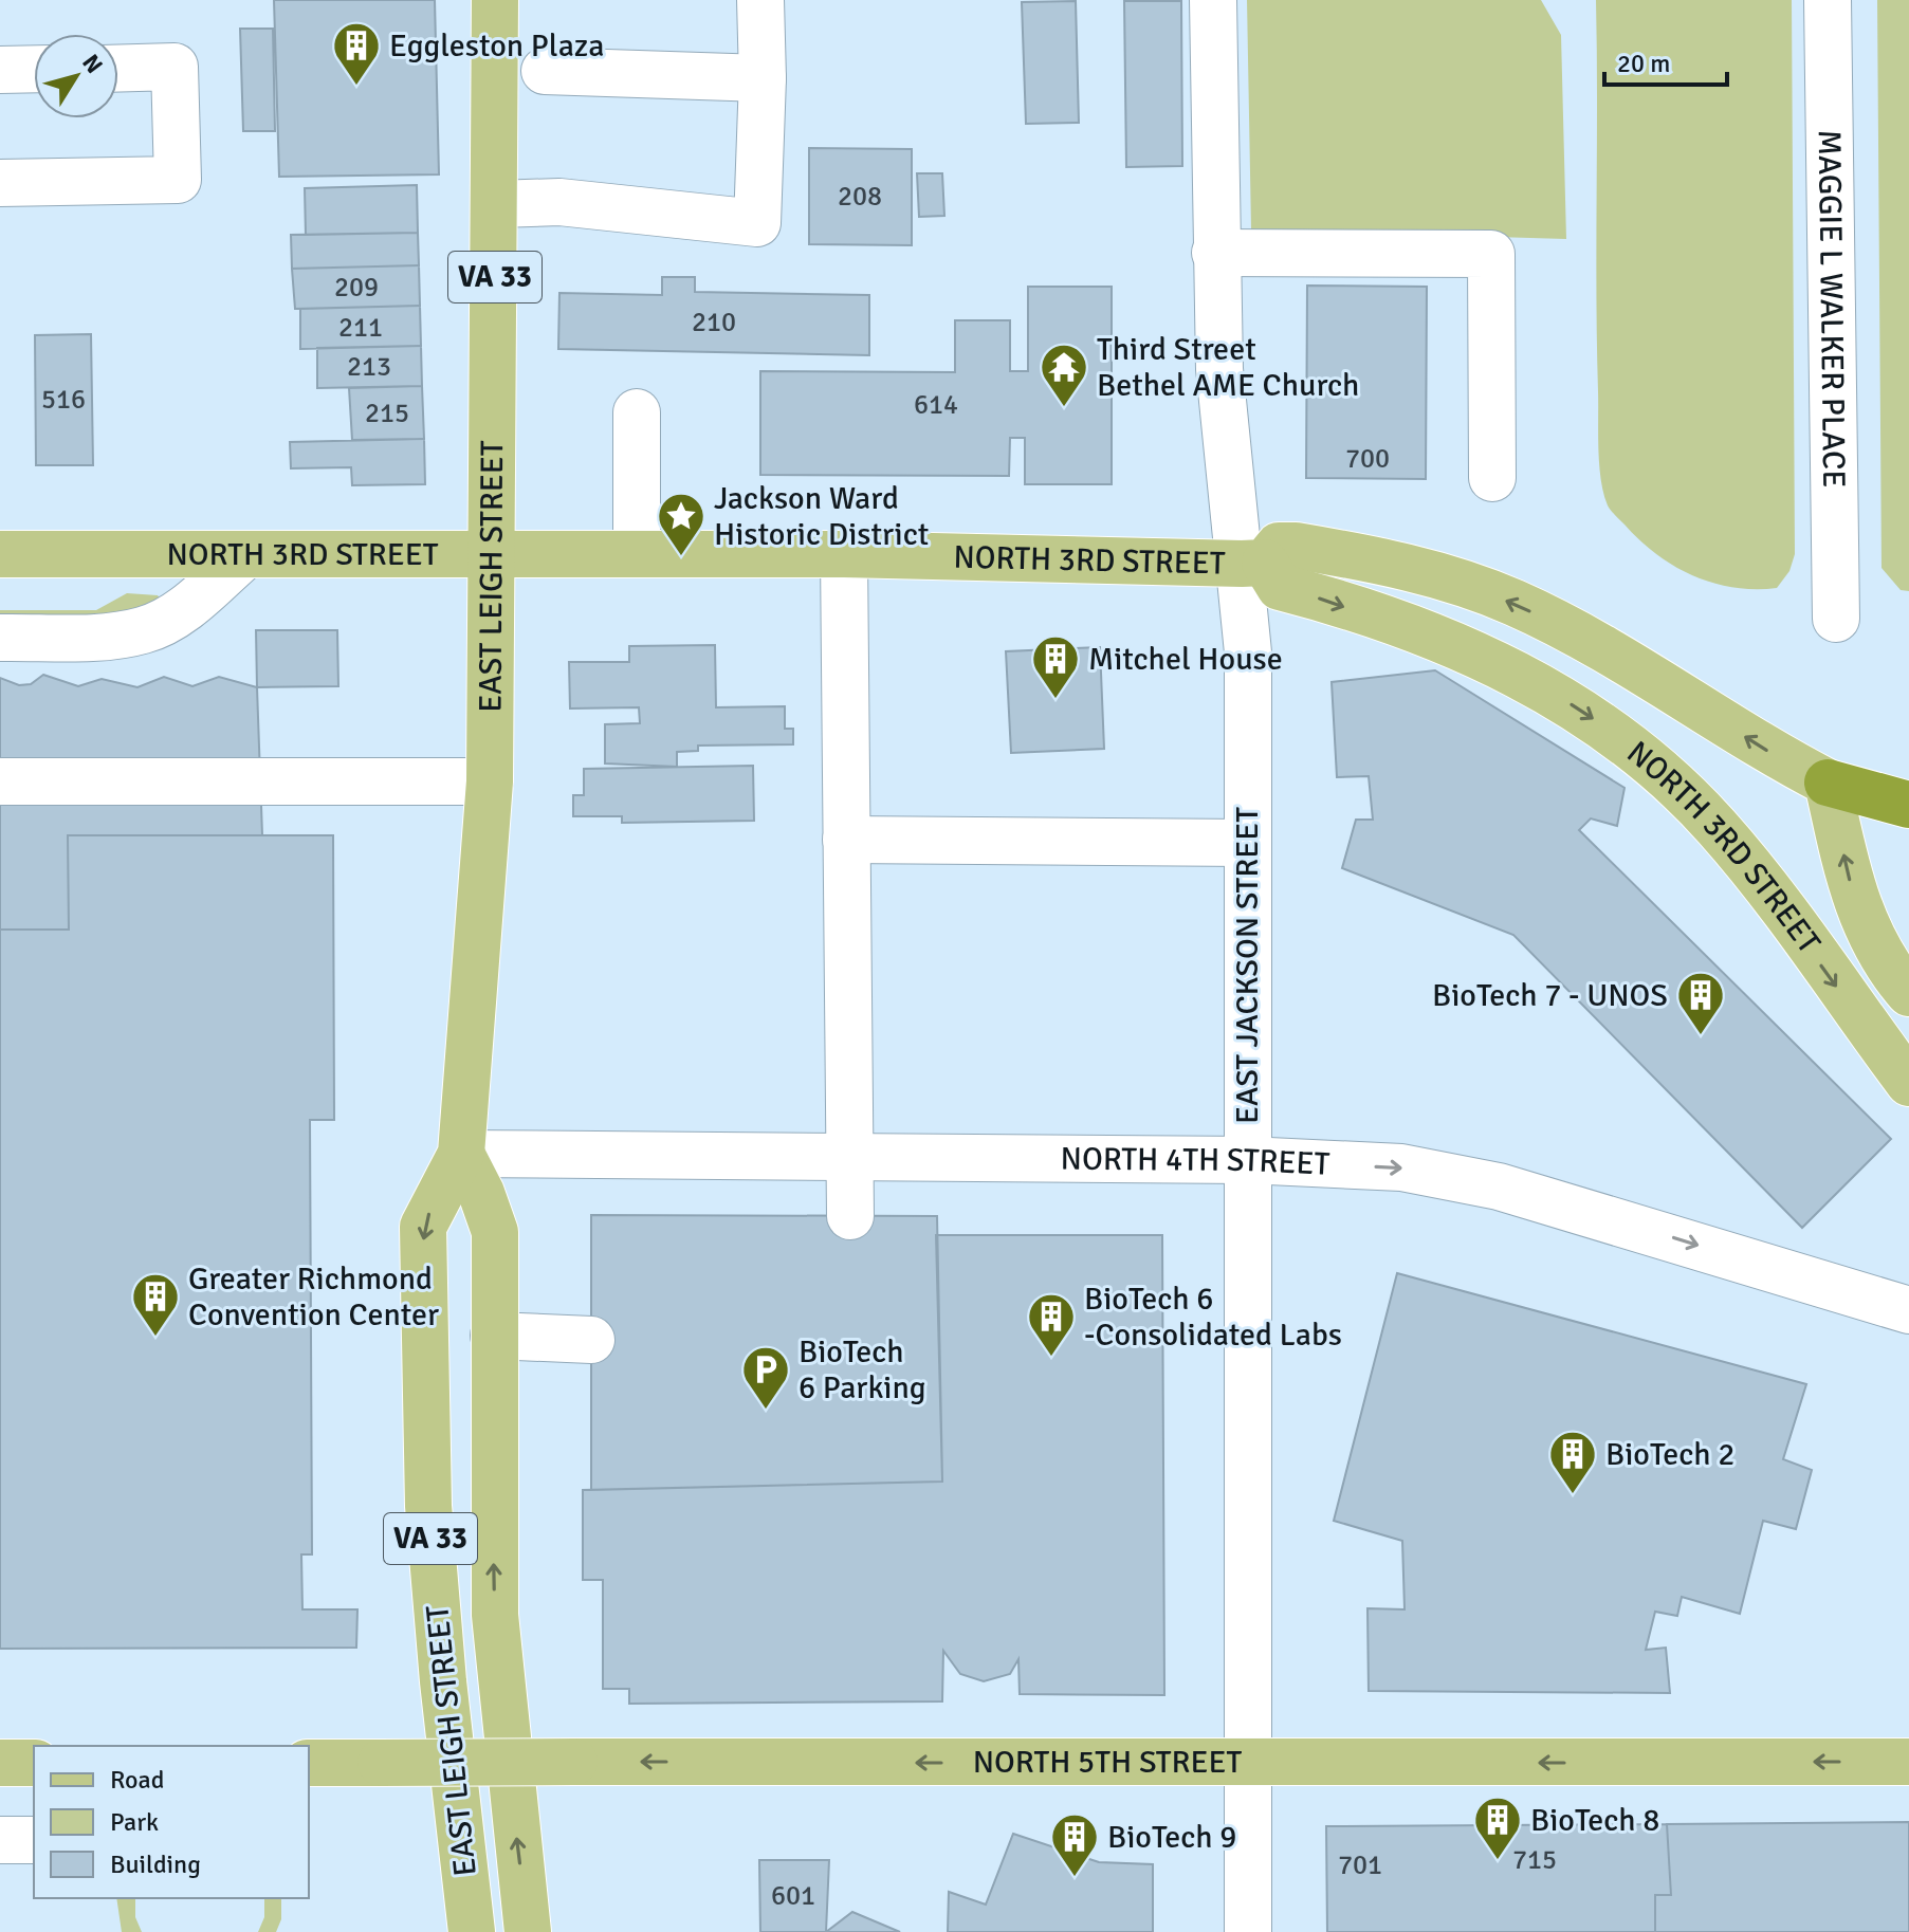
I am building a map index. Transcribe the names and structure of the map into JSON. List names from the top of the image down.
{
  "streets": {
    "main road": [
      "VA 33",
      "NORTH 3RD STREET",
      "EAST LEIGH STREET",
      "NORTH 5TH STREET"
    ],
    "street": ["MAGGIE L WALKER PLACE", "EAST JACKSON STREET", "NORTH 4TH STREET"]
  },
  "crossings": [
    ["NORTH 3RD STREET", "EAST LEIGH STREET"],
    ["NORTH 3RD STREET", "EAST JACKSON STREET"],
    ["EAST LEIGH STREET", "NORTH 4TH STREET"],
    ["EAST JACKSON STREET", "NORTH 4TH STREET"],
    ["EAST JACKSON STREET", "NORTH 5TH STREET"]
  ],
  "one_way": ["NORTH 4TH STREET", "NORTH 5TH STREET"],
  "places": {
    "building": [
      "Eggleston Plaza",
      "Mitchel House",
      "BioTech 7 - UNOS",
      "Greater Richmond Convention Center",
      "BioTech 6 -Consolidated Labs",
      "BioTech 2",
      "BioTech 8",
      "BioTech 9"
    ],
    "temple": ["Third Street Bethel AME Church"],
    "place": ["Jackson Ward Historic District"],
    "parking": ["BioTech 6 Parking"]
  },
  "house_numbers": [
    "208",
    "209",
    "210",
    "211",
    "213",
    "516",
    "614",
    "215",
    "700",
    "715",
    "701",
    "601"
  ],
  "legend": ["Road", "Park", "Building"],
  "scale_bar": "20 m",
  "north": "top right"
}
